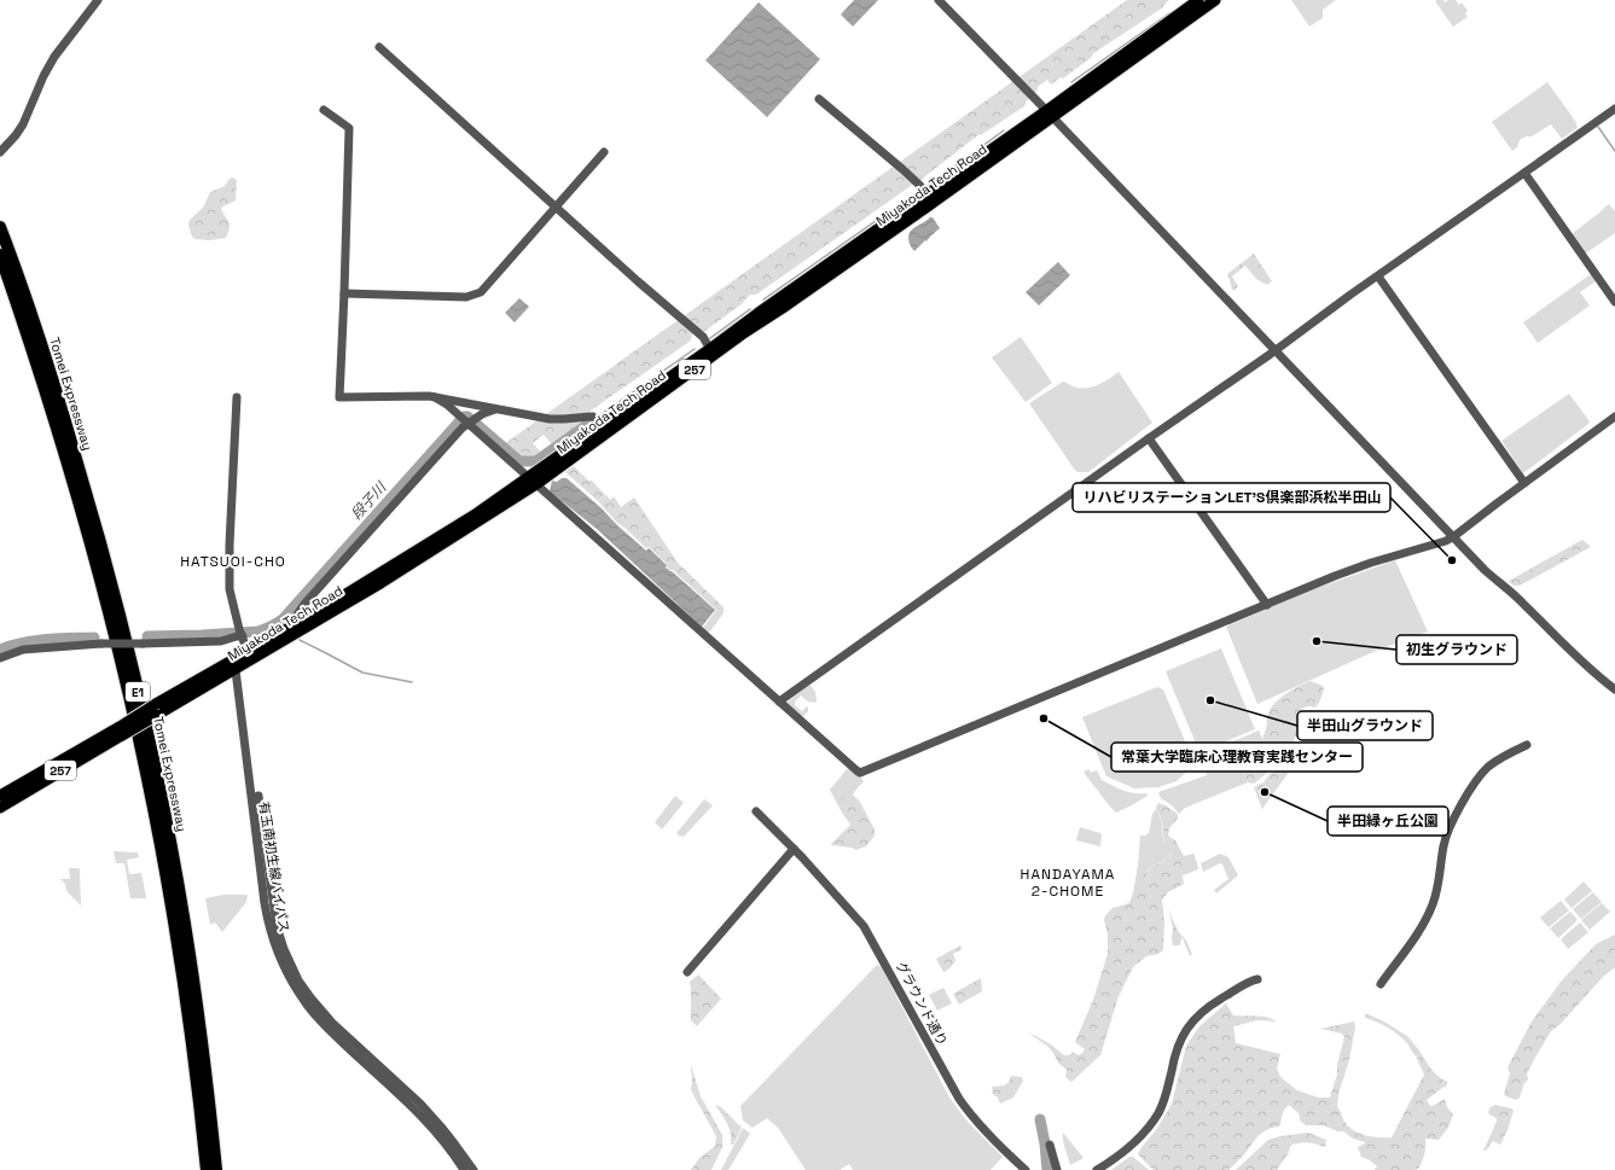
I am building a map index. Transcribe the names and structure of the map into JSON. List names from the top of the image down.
{
  "streets": {
    "highway": [
      "Miyakoda Tech Road",
      "257",
      "Tomei Expressway",
      "E1"
    ],
    "street": ["有玉南初生線バイパス", "グラウンド通り"]
  },
  "crossings": [
    ["Miyakoda Tech Road", "有玉南初生線バイパス"]
  ],
  "districts": ["HATSUOI-CHO", "HANDAYAMA 2-CHOME"],
  "water": ["段子川"],
  "places": [
    "リハビリステーションLET’S倶楽部浜松半田山",
    "初生グラウンド",
    "半田山グラウンド",
    "常葉大学臨床心理教育実践センター",
    "半田緑ヶ丘公園"
  ]
}
